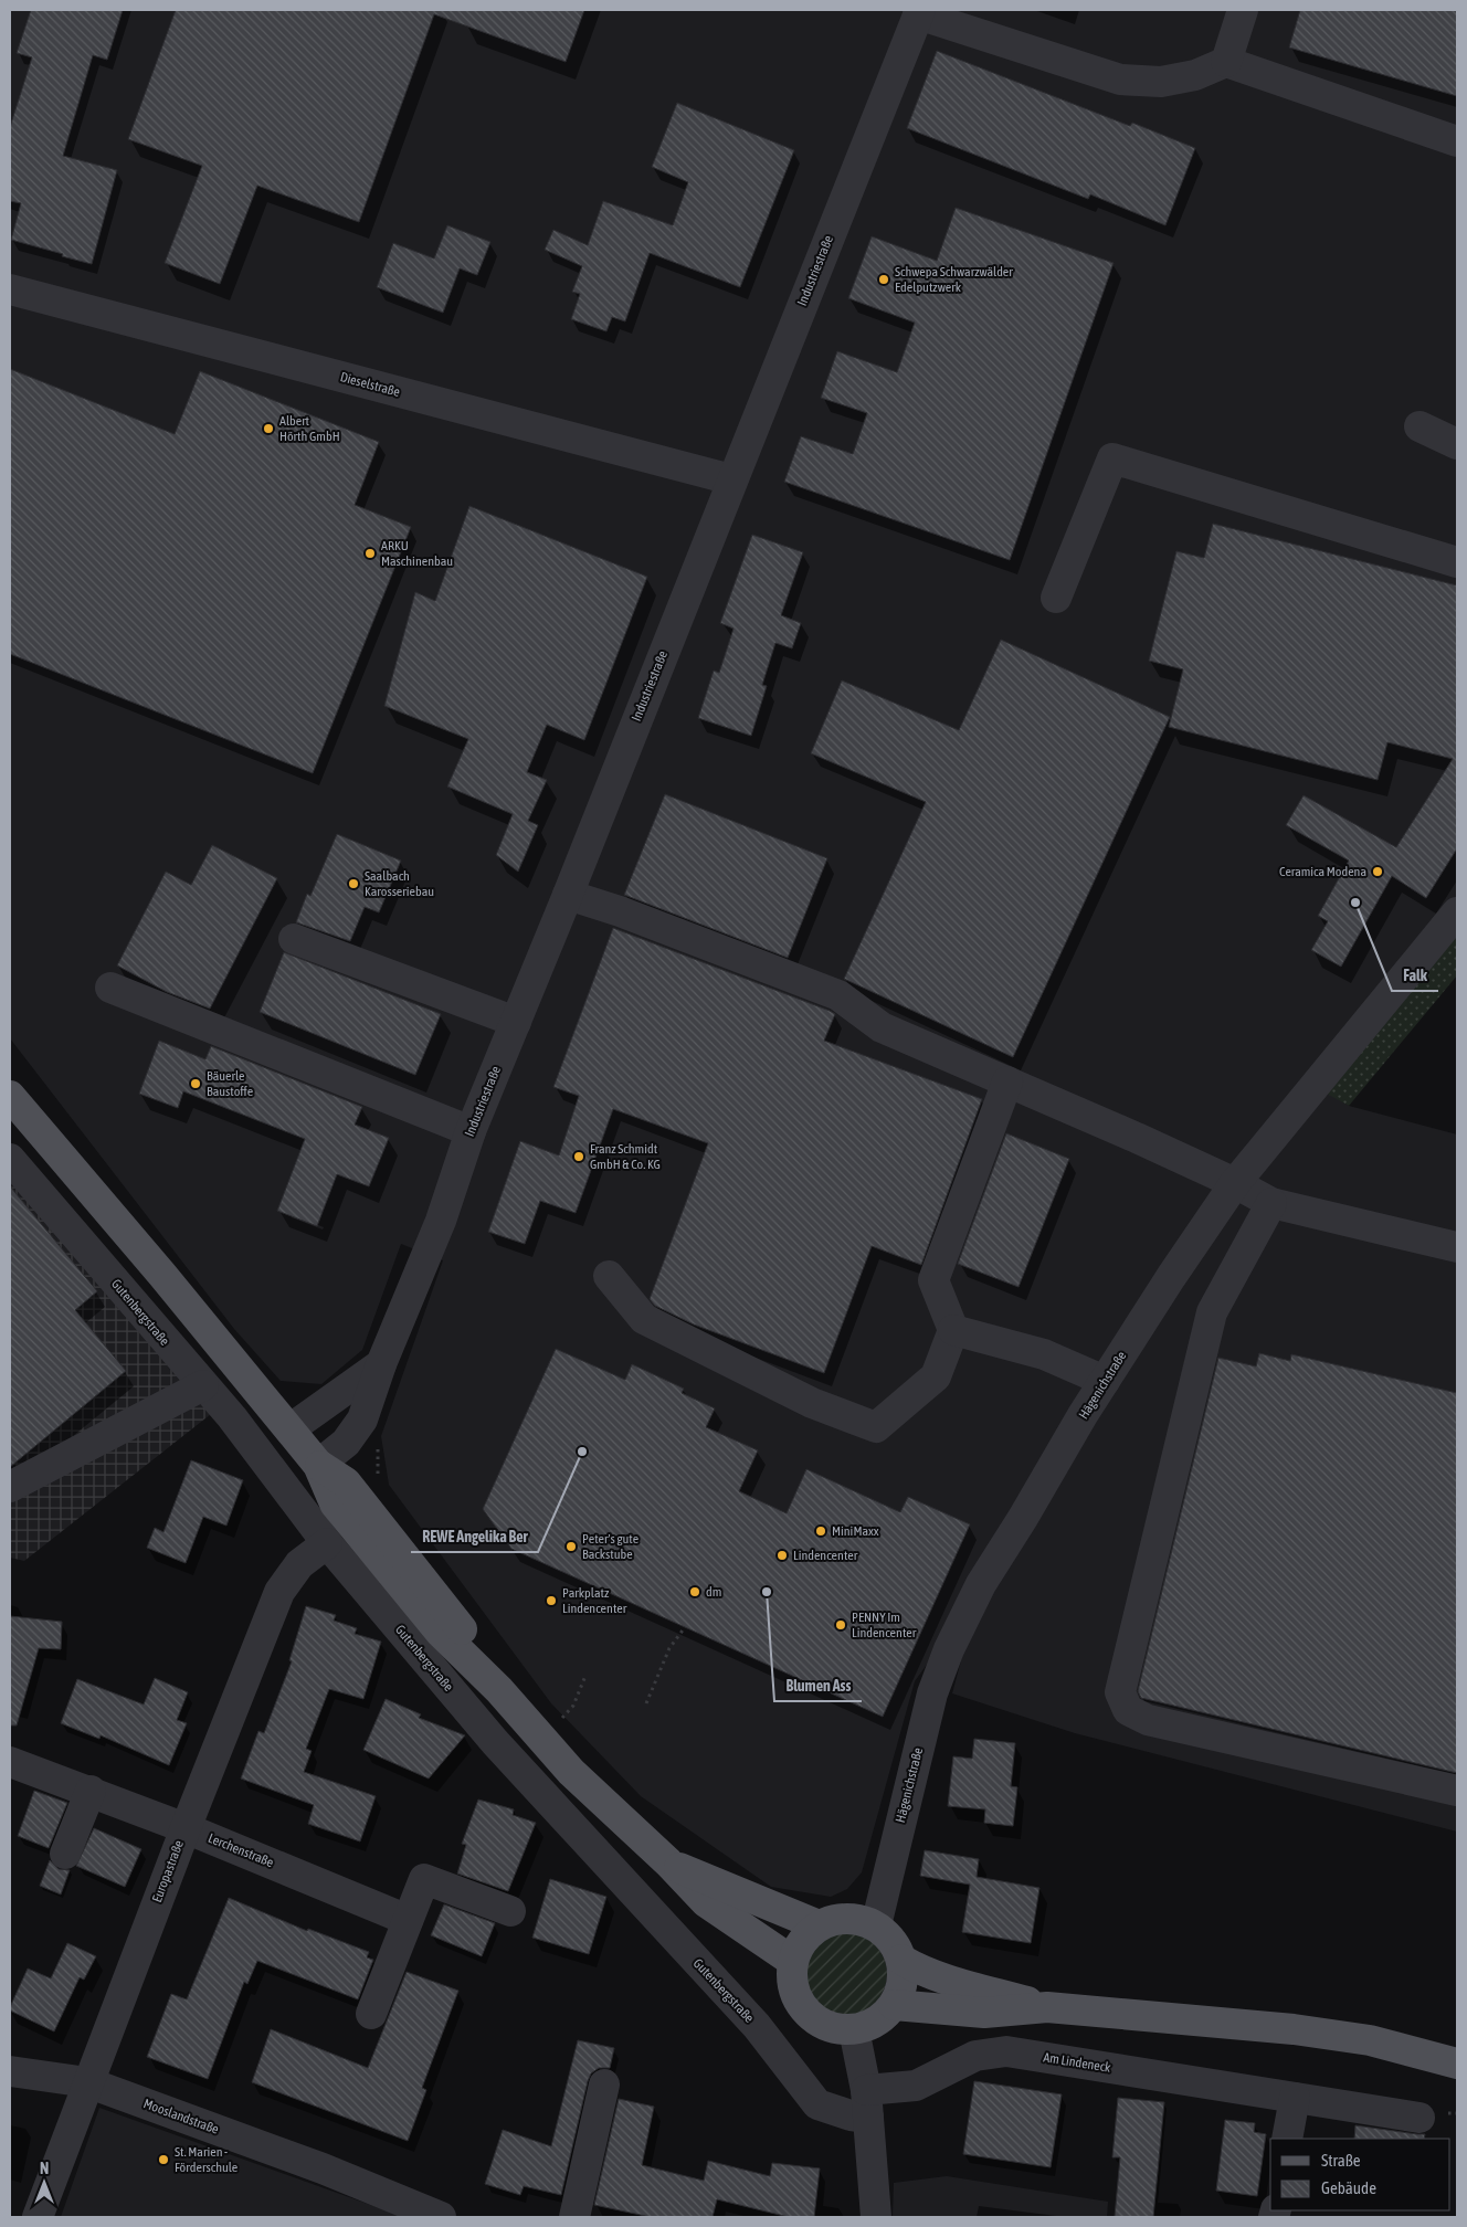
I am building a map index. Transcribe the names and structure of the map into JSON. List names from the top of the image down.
{
  "streets": {
    "street": [
      "Industriestraße",
      "Dieselstraße",
      "Gutenbergstraße",
      "Hägenichstraße",
      "Lerchenstraße",
      "Europastraße",
      "Am Lindeneck",
      "Mooslandstraße"
    ]
  },
  "crossings": [
    ["Industriestraße", "Dieselstraße"],
    ["Gutenbergstraße", "Europastraße"],
    ["Gutenbergstraße", "Am Lindeneck"],
    ["Lerchenstraße", "Europastraße"],
    ["Europastraße", "Mooslandstraße"]
  ],
  "places": [
    "Schwepa Schwarzwälder Edelputzwerk",
    "Albert Hörth GmbH",
    "ARKU Maschinenbau",
    "Ceramica Modena",
    "Saalbach Karosseriebau",
    "Falk",
    "Bäuerle Baustoffe",
    "Franz Schmidt GmbH & Co. KG",
    "REWE Angelika Ber",
    "MiniMaxx",
    "Peter's gute Backstube",
    "Lindencenter",
    "dm",
    "Blumen Ass",
    "Parkplatz Lindencenter",
    "PENNY Im Lindencenter",
    "St. Marien - Förderschule"
  ],
  "legend": ["Straße", "Gebäude"],
  "north": "top"
}
